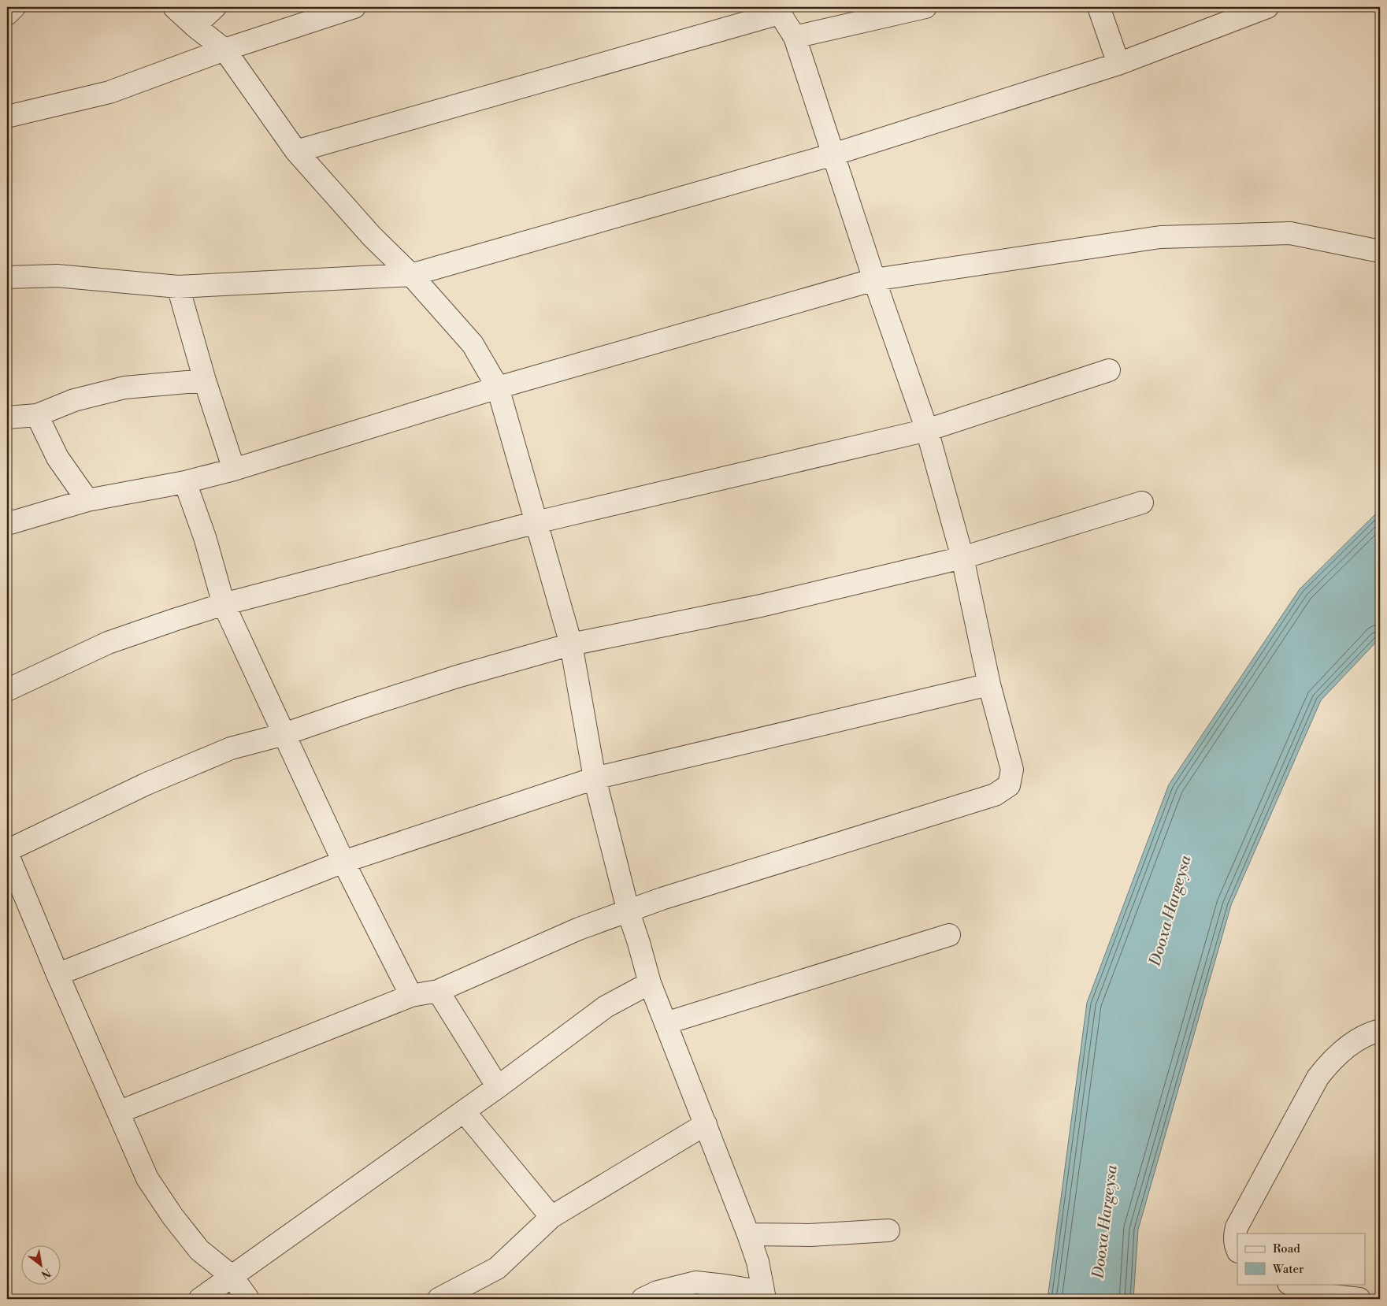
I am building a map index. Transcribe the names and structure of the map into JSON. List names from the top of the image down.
{
  "water": ["Dooxa Hargeysa"],
  "legend": ["Road", "Water"],
  "north": "bottom right"
}
